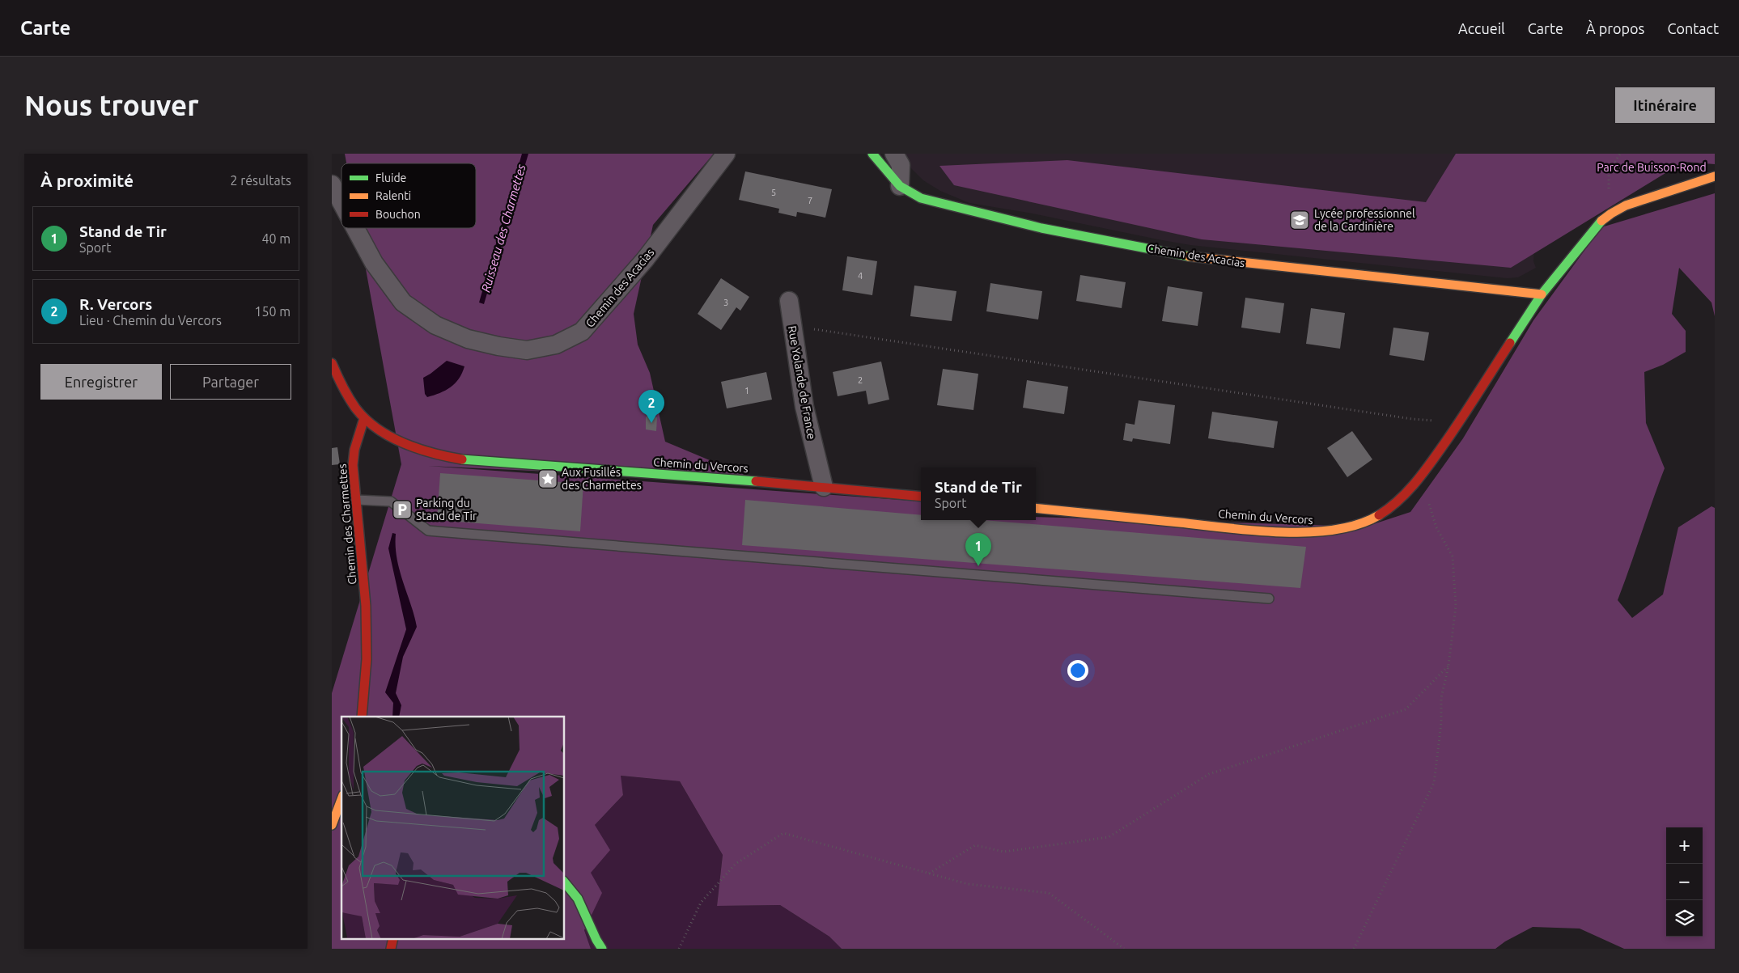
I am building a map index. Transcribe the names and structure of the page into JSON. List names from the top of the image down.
{
  "streets": {
    "street": [
      "Chemin des Acacias",
      "Rue Yolande de France",
      "Chemin du Vercors",
      "Chemin des Charmettes"
    ]
  },
  "crossings": [
    ["Chemin des Acacias", "Chemin du Vercors"],
    ["Rue Yolande de France", "Chemin du Vercors"],
    ["Chemin du Vercors", "Chemin des Charmettes"]
  ],
  "water": ["Ruisseau des Charmettes"],
  "parks": ["Parc de Buisson-Rond"],
  "places": {
    "school or university": ["Lycée professionnel de la Cardinière"],
    "place": ["Aux Fusillés des Charmettes"],
    "parking": ["Parking du Stand de Tir"]
  },
  "house_numbers": [
    "5",
    "7",
    "4",
    "3",
    "2",
    "1"
  ],
  "legend": ["Fluide", "Ralenti", "Bouchon"],
  "page": {
    "header": "Carte",
    "nav": [
      "Accueil",
      "Carte",
      "À propos",
      "Contact"
    ],
    "buttons": [
      "Itinéraire",
      ["Enregistrer", "Partager"]
    ],
    "title": "Nous trouver",
    "heading": ["À proximité", "2 résultats"],
    "list": [
      {
        "mark": "1",
        "name": "Stand de Tir",
        "note": "Sport",
        "value": "40 m"
      },
      {
        "mark": "2",
        "name": "R. Vercors",
        "note": "Lieu · Chemin du Vercors",
        "value": "150 m"
      }
    ],
    "pins": ["2", "1"],
    "popup": ["Stand de Tir", "Sport"],
    "map_buttons": ["+", "−"]
  }
}
